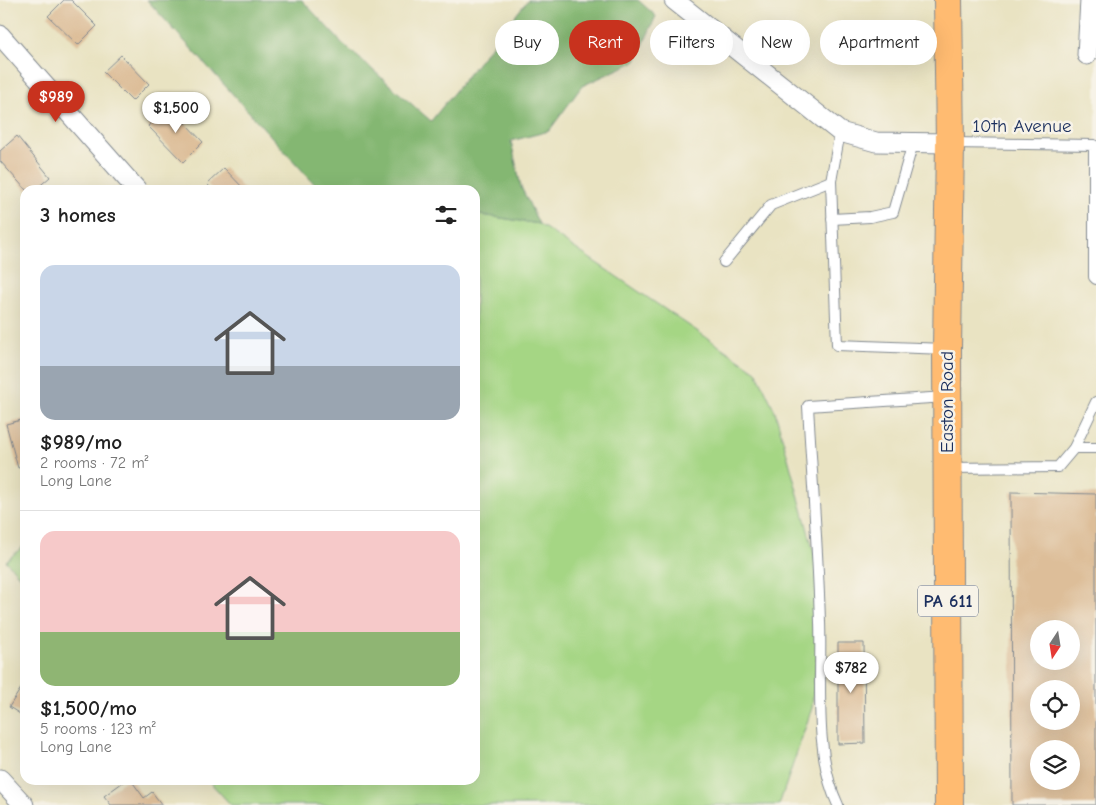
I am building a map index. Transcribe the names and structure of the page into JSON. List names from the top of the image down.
{
  "streets": {
    "highway": ["Easton Road", "PA 611"],
    "lane": ["10th Avenue"]
  },
  "crossings": [
    ["10th Avenue", "Easton Road"]
  ],
  "north": "bottom",
  "page": {
    "chip": [
      "Buy",
      "Rent",
      "Filters",
      "New",
      "Apartment"
    ],
    "price": ["$989", "$1,500", "$782"],
    "heading": "3 homes",
    "list": [
      {
        "name": "$989/mo",
        "note": "2 rooms · 72 m² · Long Lane"
      },
      {
        "name": "$1,500/mo",
        "note": "5 rooms · 123 m² · Long Lane"
      }
    ]
  }
}
